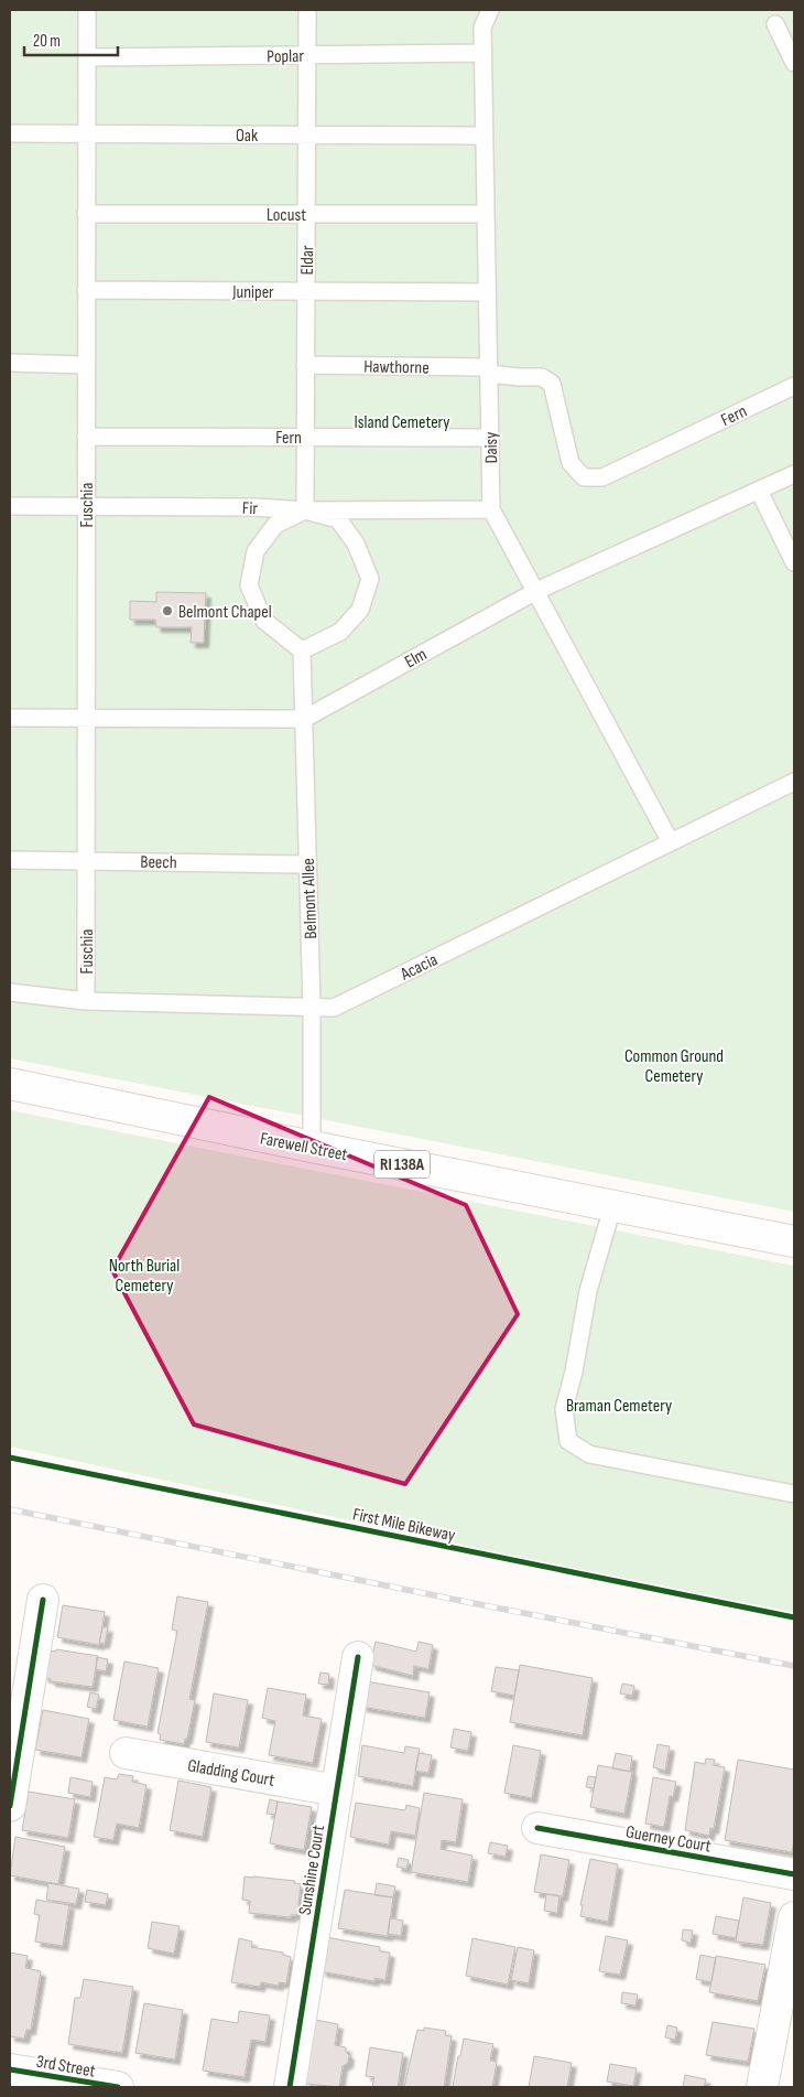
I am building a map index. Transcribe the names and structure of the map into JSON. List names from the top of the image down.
{
  "streets": {
    "street": [
      "Farewell Street",
      "RI 138A",
      "Gladding Court",
      "Guerney Court",
      "Sunshine Court",
      "3rd Street"
    ],
    "lane": [
      "Poplar",
      "Oak",
      "Locust",
      "Eldar",
      "Juniper",
      "Hawthorne",
      "Fern",
      "Daisy",
      "Fuschia",
      "Fir",
      "Elm",
      "Beech",
      "Belmont Allee",
      "Acacia"
    ],
    "cycle path": ["First Mile Bikeway"]
  },
  "crossings": [
    ["Poplar", "Eldar"],
    ["Poplar", "Daisy"],
    ["Poplar", "Fuschia"],
    ["Oak", "Eldar"],
    ["Oak", "Daisy"],
    ["Oak", "Fuschia"],
    ["Locust", "Eldar"],
    ["Locust", "Daisy"],
    ["Locust", "Fuschia"],
    ["Eldar", "Juniper"],
    ["Eldar", "Hawthorne"],
    ["Eldar", "Fern"],
    ["Eldar", "Fir"],
    ["Eldar", "Belmont Allee"],
    ["Juniper", "Daisy"],
    ["Juniper", "Fuschia"],
    ["Hawthorne", "Fern"],
    ["Hawthorne", "Daisy"],
    ["Fern", "Daisy"],
    ["Fern", "Fuschia"],
    ["Daisy", "Fir"],
    ["Daisy", "Elm"],
    ["Daisy", "Acacia"],
    ["Fuschia", "Fir"],
    ["Fuschia", "Elm"],
    ["Fuschia", "Beech"],
    ["Fuschia", "Acacia"],
    ["Fir", "Belmont Allee"],
    ["Elm", "Belmont Allee"],
    ["Beech", "Belmont Allee"],
    ["Belmont Allee", "Acacia"],
    ["Belmont Allee", "Farewell Street"],
    ["Gladding Court", "Sunshine Court"]
  ],
  "parks": [
    "Island Cemetery",
    "Common Ground Cemetery",
    "North Burial Cemetery",
    "Braman Cemetery"
  ],
  "places": ["Belmont Chapel"],
  "scale_bar": "20 m"
}
